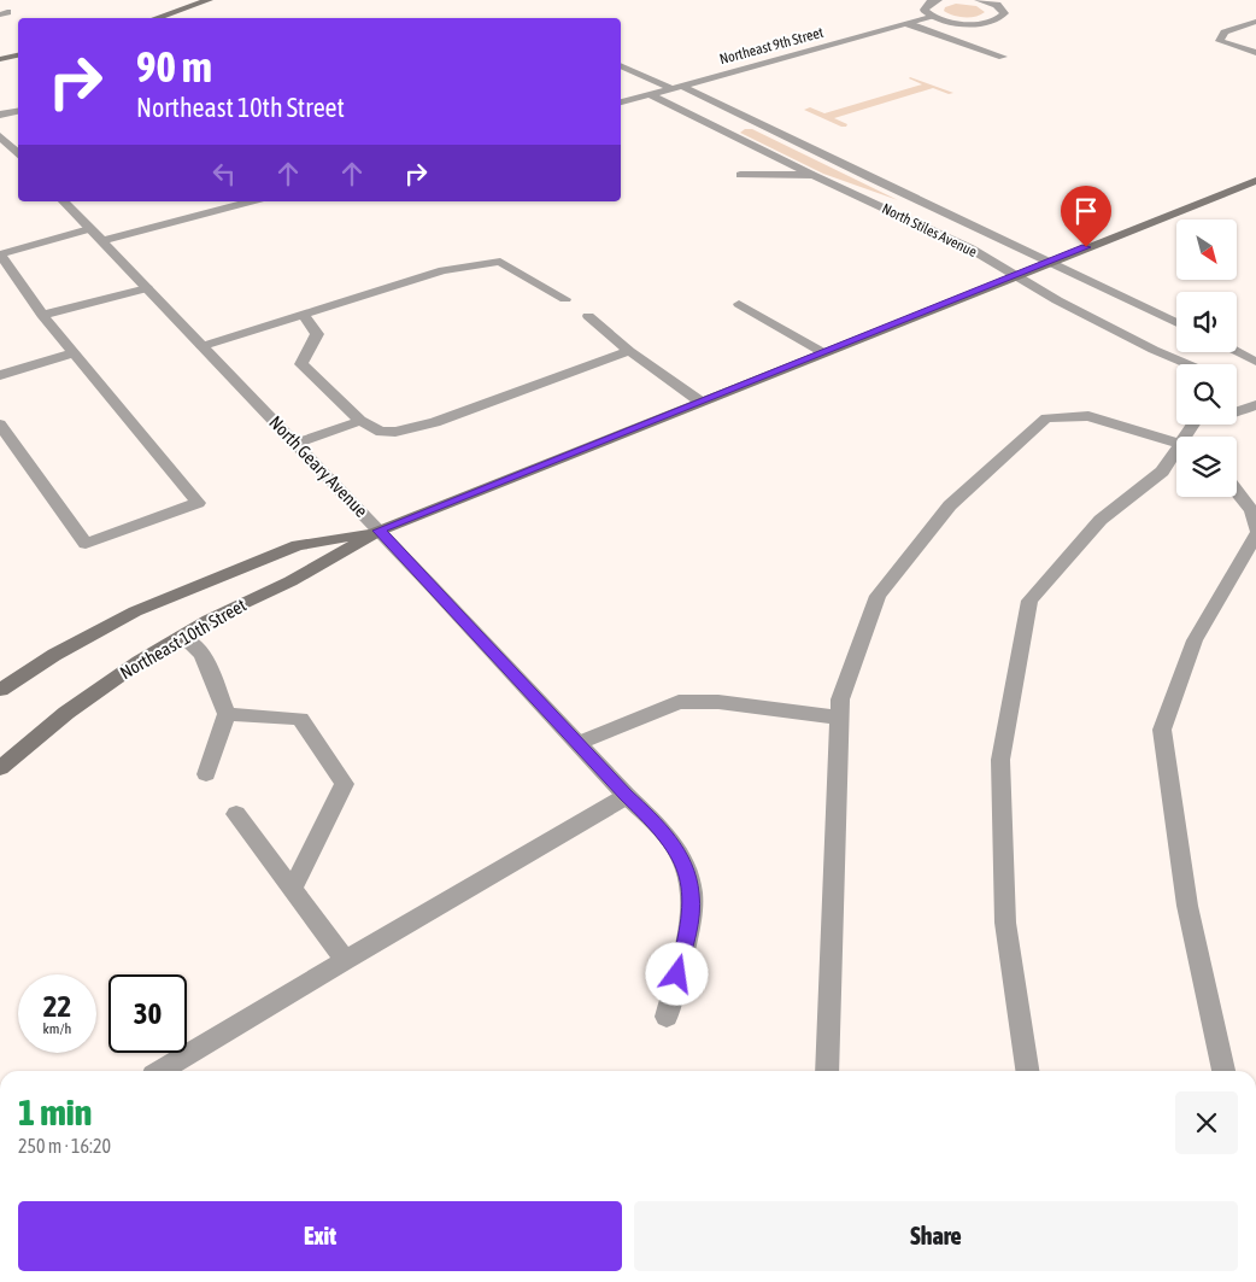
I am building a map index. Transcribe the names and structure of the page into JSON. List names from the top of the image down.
{
  "streets": {
    "main road": ["Northeast 10th Street"],
    "street": ["Northeast 9th Street", "North Stiles Avenue", "North Geary Avenue"]
  },
  "crossings": [
    ["Northeast 9th Street", "North Stiles Avenue"],
    ["North Stiles Avenue", "Northeast 10th Street"],
    ["North Geary Avenue", "Northeast 10th Street"]
  ],
  "north": "bottom right",
  "page": {
    "turn": ["90 m", "Northeast 10th Street"],
    "speed": "22 km/h",
    "limit": "30",
    "heading": ["1 min", "250 m · 16:20"],
    "buttons": ["Exit", "Share"]
  }
}
